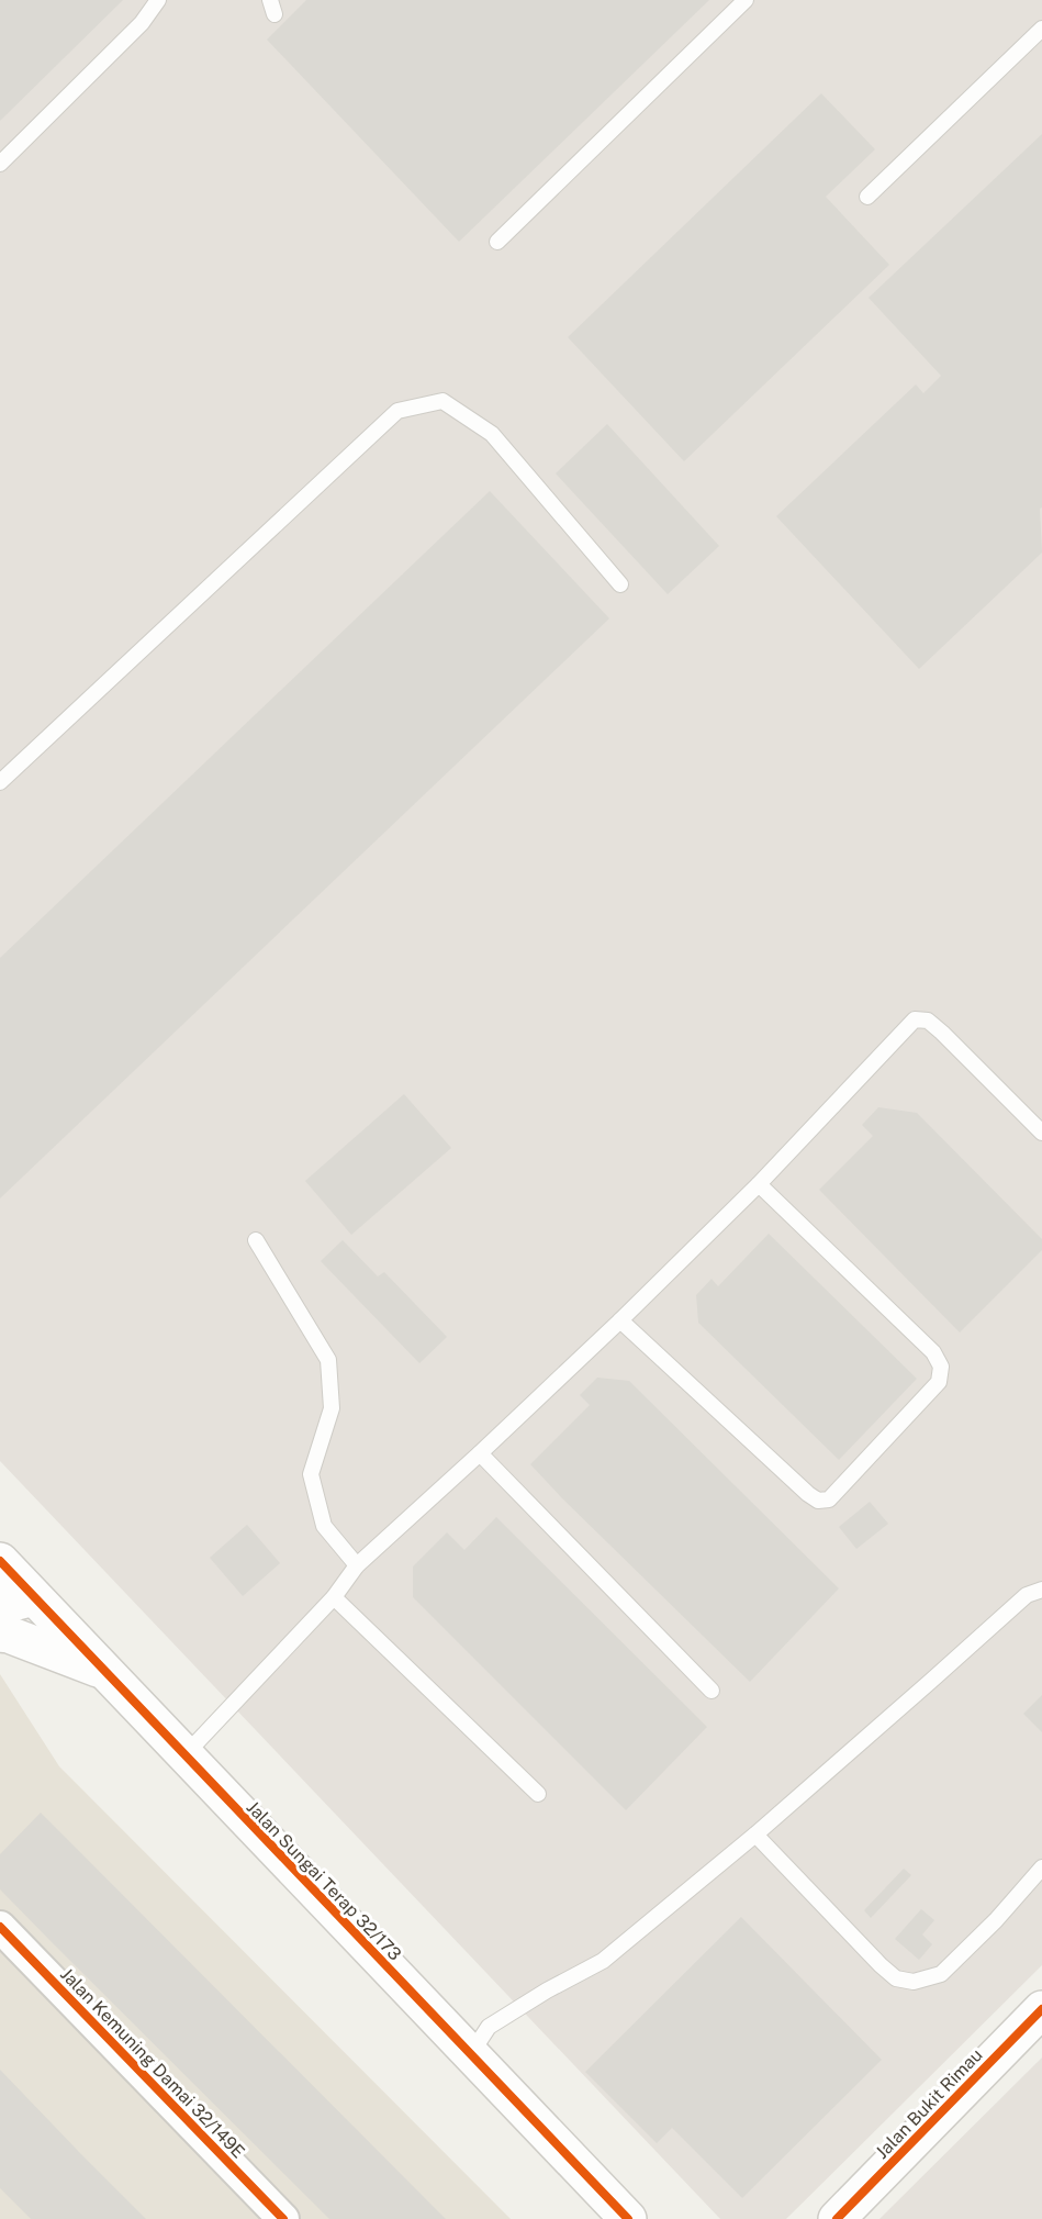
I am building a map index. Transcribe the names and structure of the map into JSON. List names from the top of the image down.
{
  "streets": {
    "street": ["Jalan Sungai Terap 32/173", "Jalan Kemuning Damai 32/149E", "Jalan Bukit Rimau"]
  }
}
